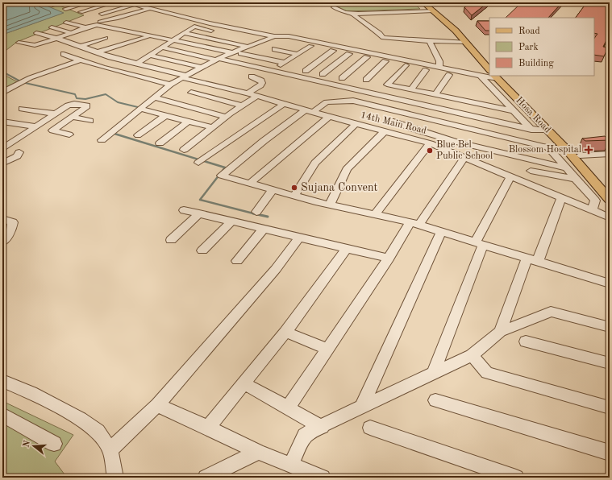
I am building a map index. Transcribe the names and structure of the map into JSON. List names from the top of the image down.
{
  "streets": {
    "main road": ["Hosa Road"],
    "street": ["14th Main Road"]
  },
  "places": {
    "health": ["Blossom Hospital"],
    "other": ["Blue Bel Public School", "Sujana Convent"]
  },
  "legend": ["Road", "Park", "Building"],
  "north": "left"
}
